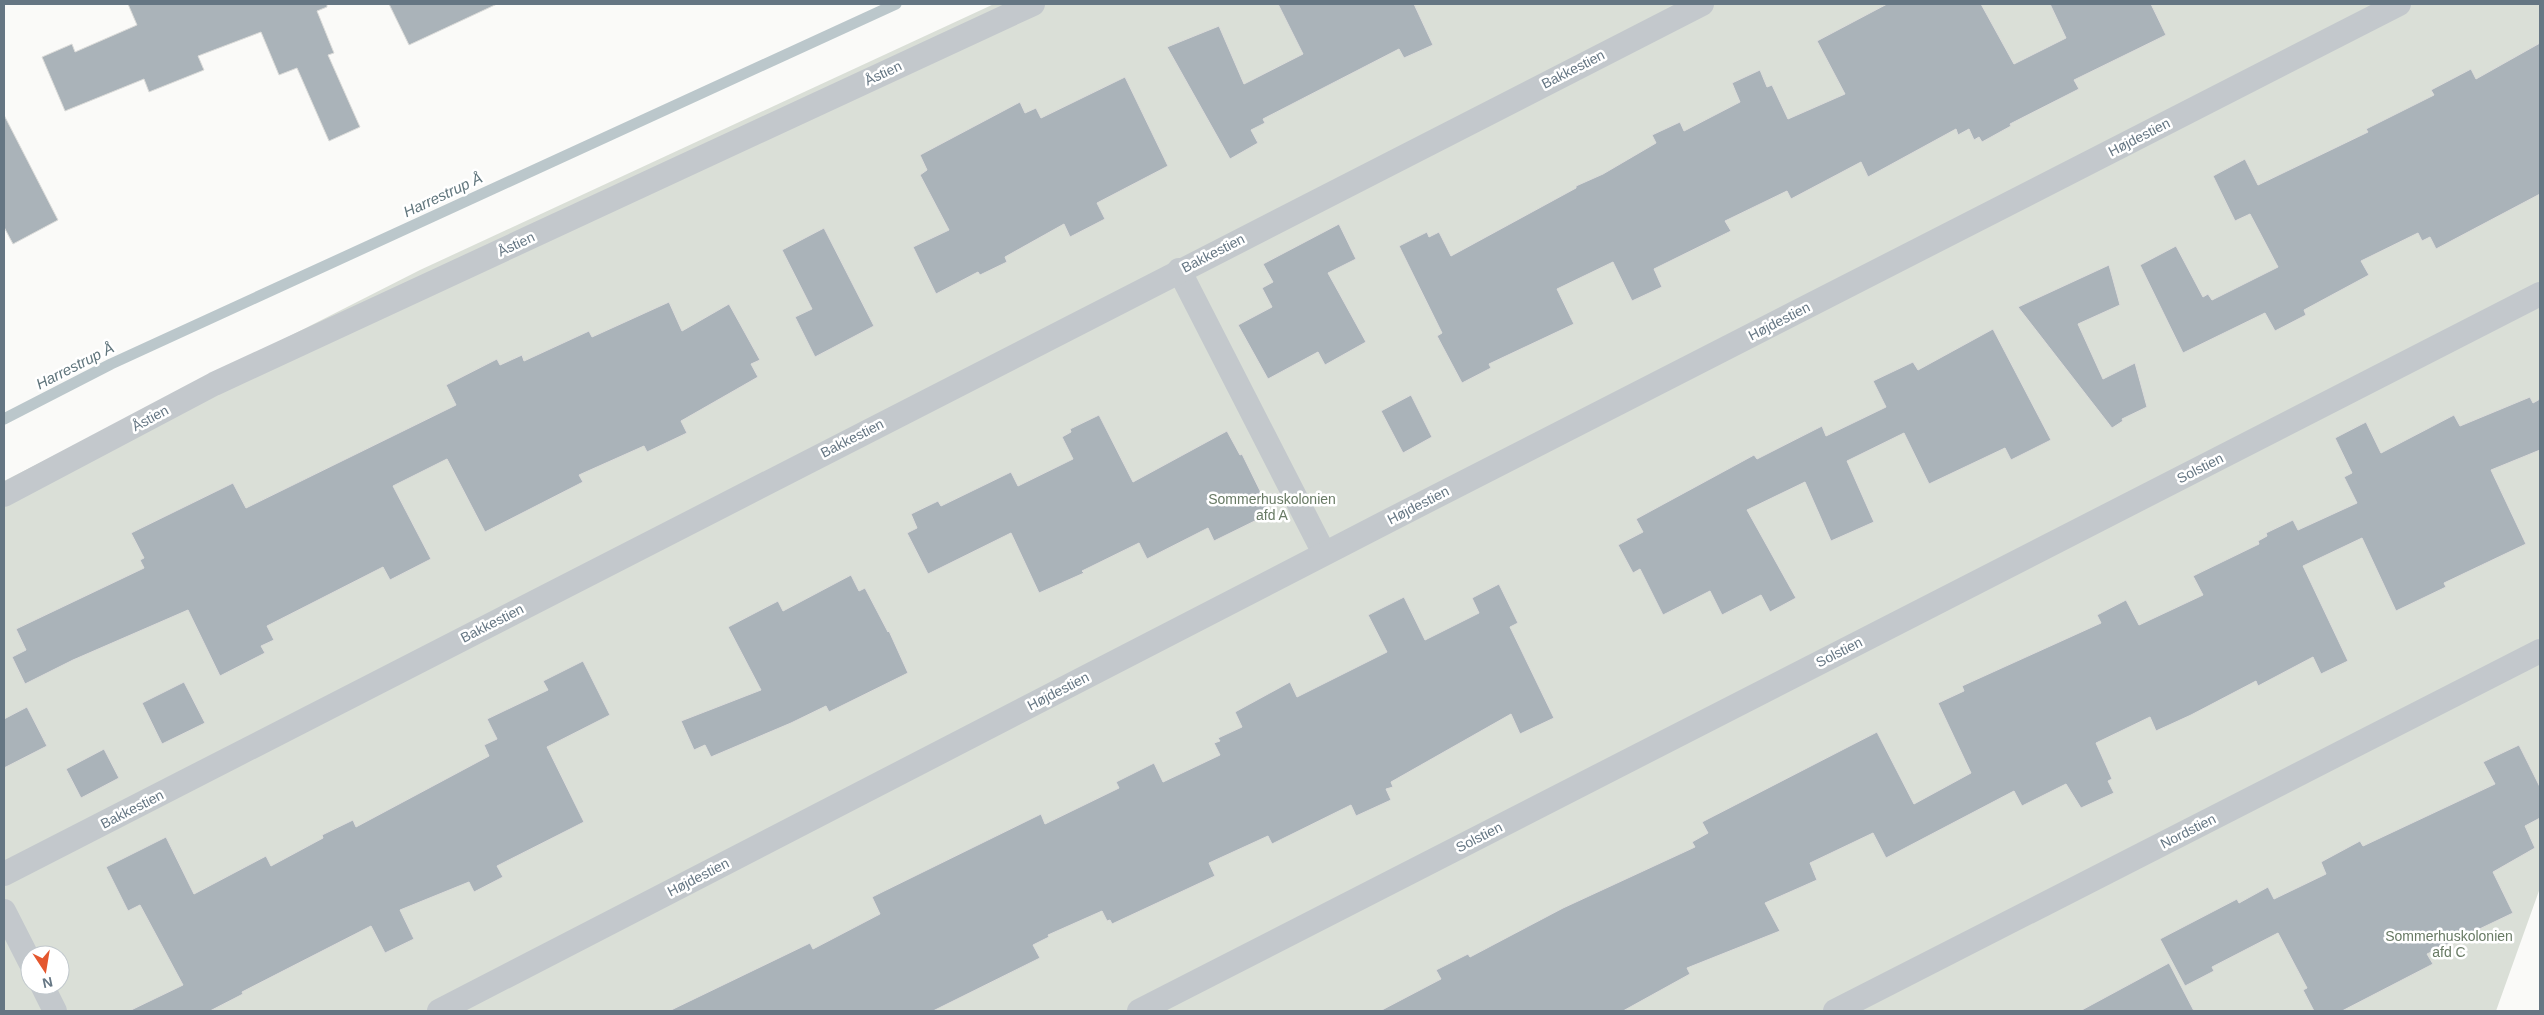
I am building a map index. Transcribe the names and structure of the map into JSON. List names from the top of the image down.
{
  "streets": {
    "lane": [
      "Bakkestien",
      "Åstien",
      "Højdestien",
      "Solstien",
      "Nordstien"
    ]
  },
  "water": ["Harrestrup Å"],
  "parks": ["Sommerhuskolonien afd A", "Sommerhuskolonien afd C"],
  "north": "bottom"
}
